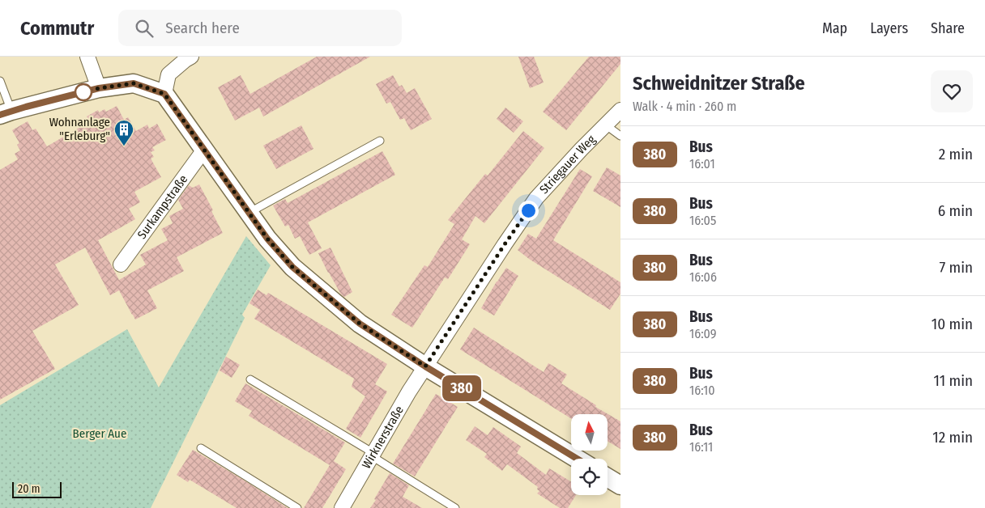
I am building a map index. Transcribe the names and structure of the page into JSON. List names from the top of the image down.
{
  "streets": {
    "street": ["Striegauer Weg", "Surkampstraße", "Wirknerstraße"]
  },
  "crossings": [
    ["Striegauer Weg", "Wirknerstraße"]
  ],
  "parks": ["Berger Aue"],
  "places": {
    "building": ["Wohnanlage \"Erleburg\""]
  },
  "lines": ["bus line 380"],
  "scale_bar": "20 m",
  "north": "top",
  "page": {
    "header": "Commutr",
    "search": "Search here",
    "nav": ["Map", "Layers", "Share"],
    "on_map": "380",
    "heading": ["Schweidnitzer Straße", "Walk · 4 min · 260 m"],
    "list": [
      {
        "mark": "380",
        "name": "Bus",
        "note": "16:01",
        "value": "2 min"
      },
      {
        "mark": "380",
        "name": "Bus",
        "note": "16:05",
        "value": "6 min"
      },
      {
        "mark": "380",
        "name": "Bus",
        "note": "16:06",
        "value": "7 min"
      },
      {
        "mark": "380",
        "name": "Bus",
        "note": "16:09",
        "value": "10 min"
      },
      {
        "mark": "380",
        "name": "Bus",
        "note": "16:10",
        "value": "11 min"
      },
      {
        "mark": "380",
        "name": "Bus",
        "note": "16:11",
        "value": "12 min"
      }
    ],
    "scale": "20 m"
  }
}
